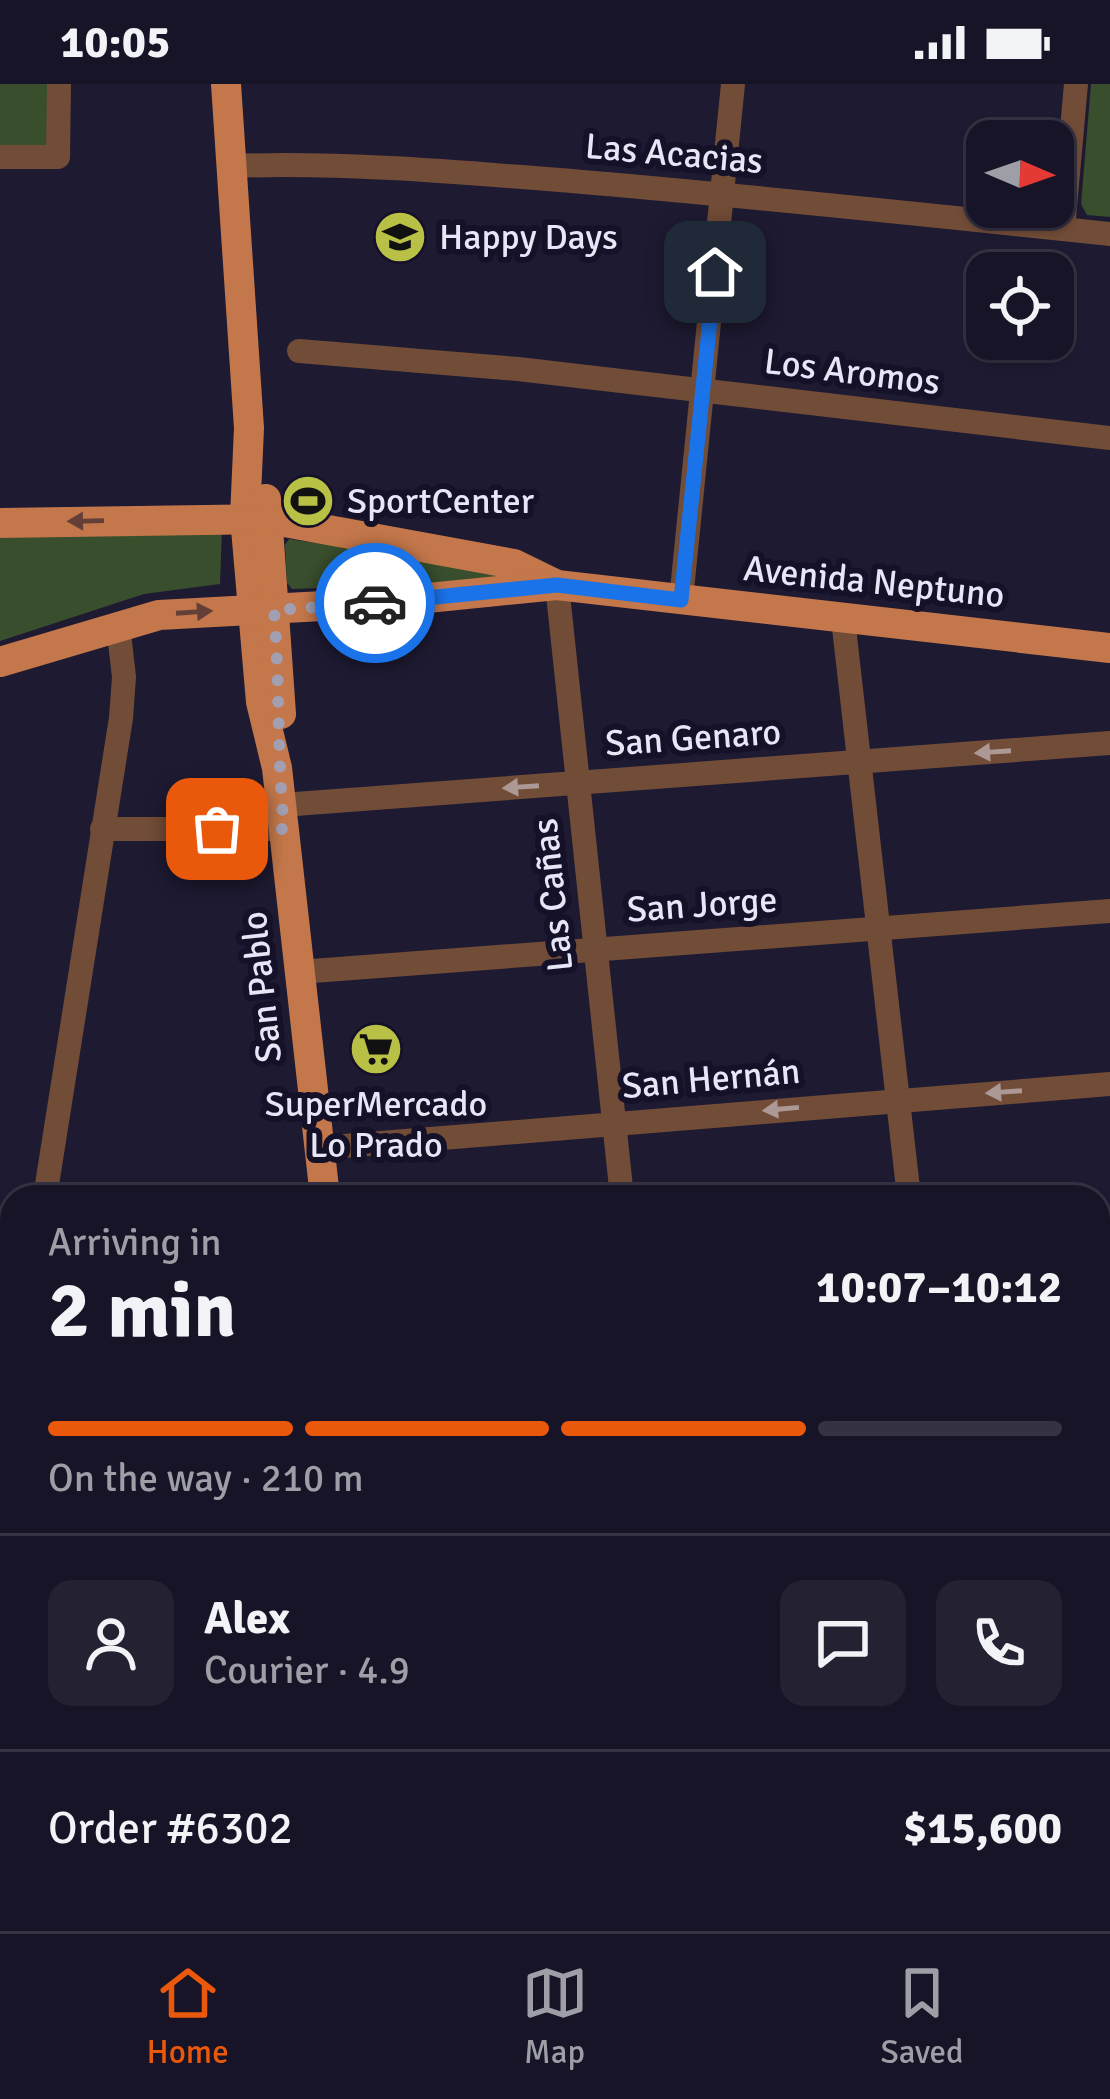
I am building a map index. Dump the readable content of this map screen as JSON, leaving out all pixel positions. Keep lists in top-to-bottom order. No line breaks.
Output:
{"streets":{"main road":["Avenida Neptuno","San Pablo"],"street":["Las Acacias","Los Aromos","San Genaro","Las Cañas","San Jorge","San Hernán"]},"crossings":[["Las Acacias","San Pablo"],["Avenida Neptuno","Las Cañas"],["Avenida Neptuno","San Pablo"],["San Genaro","Las Cañas"],["San Genaro","San Pablo"],["Las Cañas","San Jorge"],["Las Cañas","San Hernán"],["San Jorge","San Pablo"],["San Pablo","San Hernán"]],"one_way":["San Genaro","San Hernán"],"places":{"school or university":["Happy Days"],"sports":["SportCenter"],"supermarket":["SuperMercado Lo Prado"]},"north":"right","page":{"status":"10:05","heading":["2 min","Arriving in","10:07–10:12"],"panel":["Alex","Courier · 4.9","Order #6302","$15,600"],"bar":"On the way · 210 m","tabs":["Home","Map","Saved"]}}
